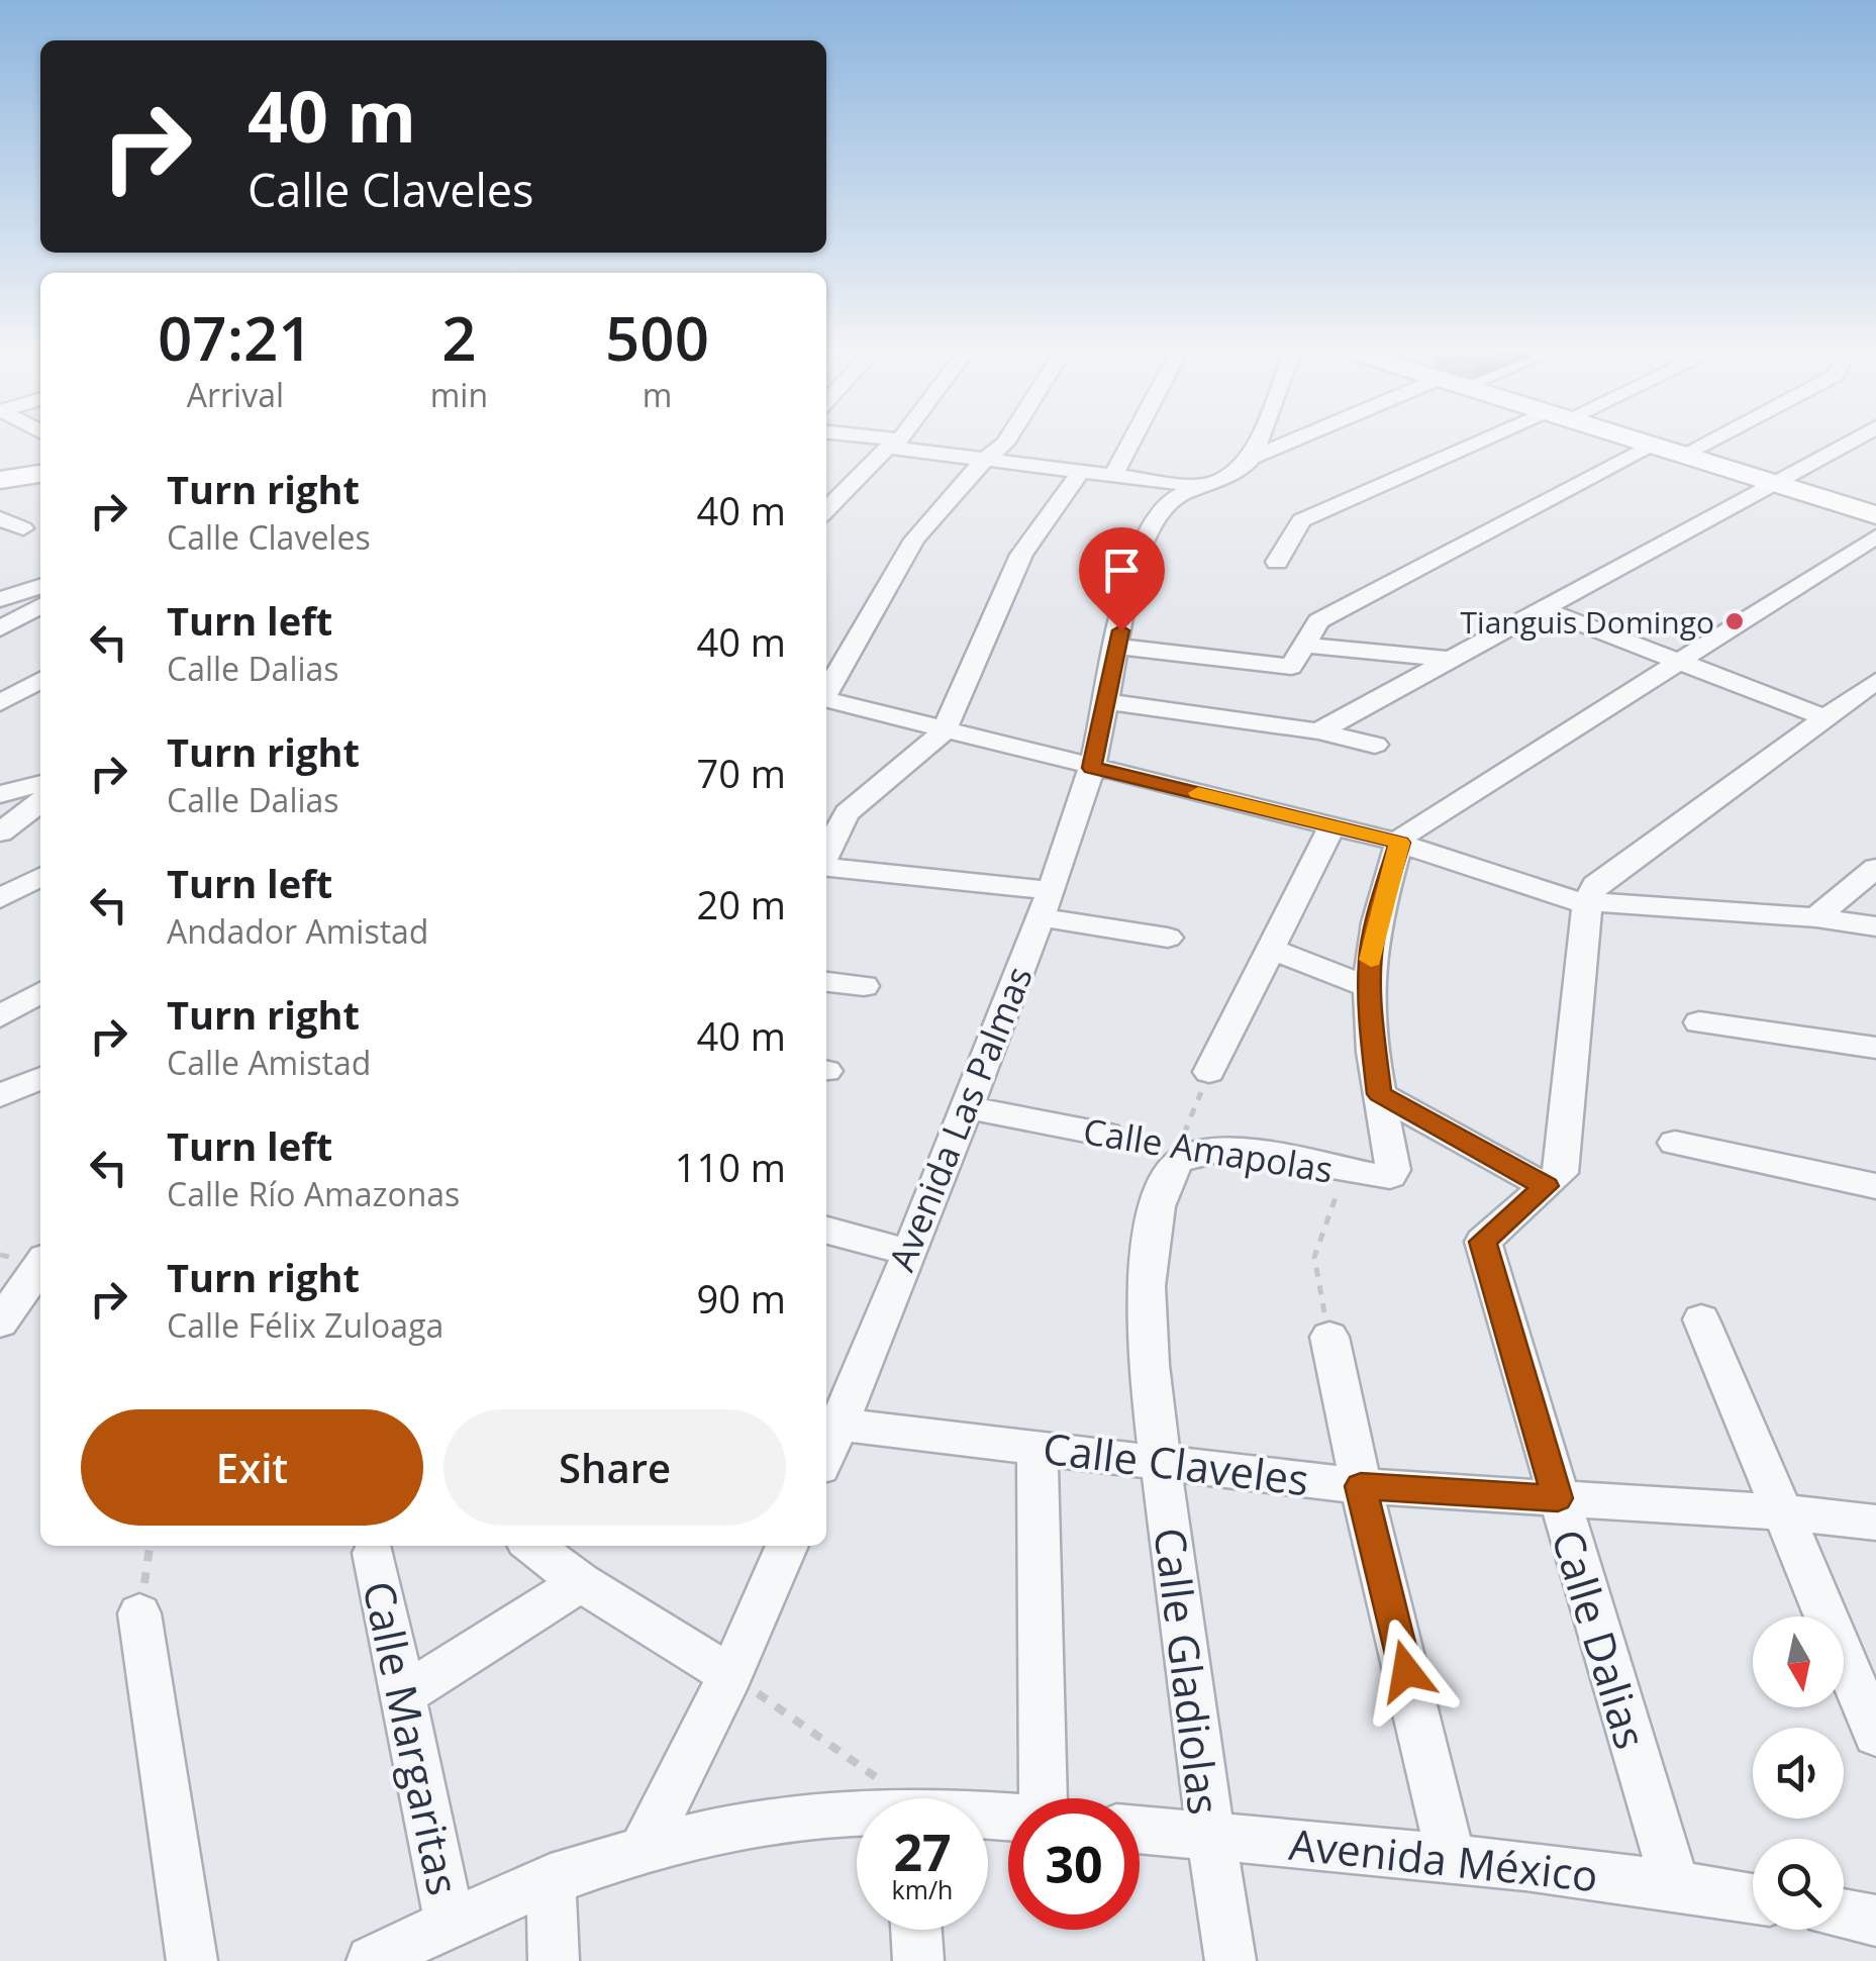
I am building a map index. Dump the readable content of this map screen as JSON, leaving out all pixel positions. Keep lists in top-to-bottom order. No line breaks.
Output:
{"streets":{"street":["Avenida Las Palmas","Calle Amapolas","Calle Claveles","Calle Dalias","Calle Gladiolas","Calle Margaritas","Avenida México"]},"crossings":[["Avenida Las Palmas","Calle Amapolas"],["Avenida Las Palmas","Calle Claveles"],["Calle Amapolas","Calle Gladiolas"],["Calle Claveles","Calle Dalias"],["Calle Claveles","Calle Gladiolas"],["Calle Dalias","Avenida México"],["Calle Gladiolas","Avenida México"]],"places":["Tianguis Domingo"],"north":"bottom","page":{"turn":["40 m","Calle Claveles"],"eta":["07:21","Arrival","2","min","500","m"],"list":[{"name":"Turn right","note":"Calle Claveles","value":"40 m"},{"name":"Turn left","note":"Calle Dalias","value":"40 m"},{"name":"Turn right","note":"Calle Dalias","value":"70 m"},{"name":"Turn left","note":"Andador Amistad","value":"20 m"},{"name":"Turn right","note":"Calle Amistad","value":"40 m"},{"name":"Turn left","note":"Calle Río Amazonas","value":"110 m"},{"name":"Turn right","note":"Calle Félix Zuloaga","value":"90 m"}],"buttons":["Exit","Share"],"speed":"27 km/h","limit":"30"}}
